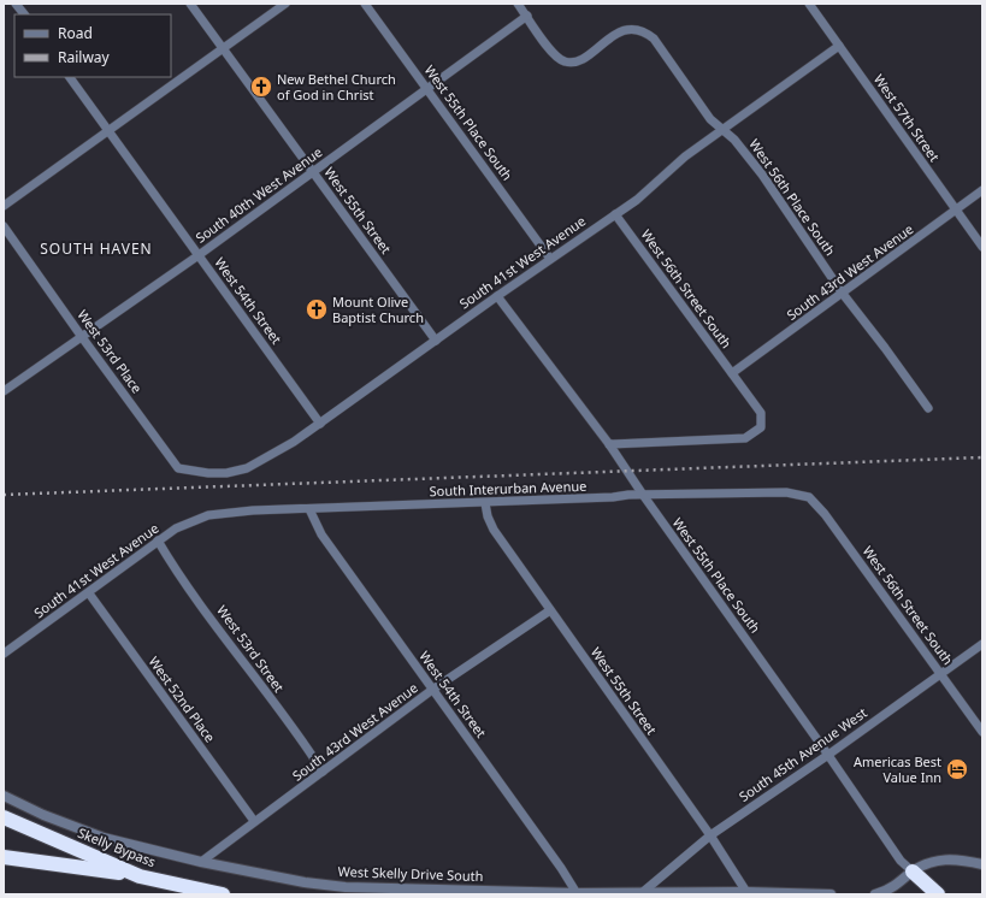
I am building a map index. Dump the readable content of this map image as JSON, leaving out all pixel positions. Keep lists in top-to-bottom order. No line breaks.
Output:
{"streets":{"highway":["Skelly Bypass"],"street":["West 57th Street","West 55th Place South","South 40th West Avenue","West 56th Place South","West 55th Street","South 41st West Avenue","South 43rd West Avenue","West 56th Street South","West 54th Street","West 53rd Place","South Interurban Avenue","West 53rd Street","West 52nd Place","South 45th Avenue West","West Skelly Drive South"]},"crossings":[["West 57th Street","South 41st West Avenue"],["West 57th Street","South 43rd West Avenue"],["West 55th Place South","South 40th West Avenue"],["West 55th Place South","South 41st West Avenue"],["West 55th Place South","West 56th Street South"],["West 55th Place South","South Interurban Avenue"],["West 55th Place South","South 45th Avenue West"],["South 40th West Avenue","West 56th Place South"],["South 40th West Avenue","West 55th Street"],["South 40th West Avenue","West 54th Street"],["South 40th West Avenue","West 53rd Place"],["West 56th Place South","South 41st West Avenue"],["West 56th Place South","South 43rd West Avenue"],["West 55th Street","South 41st West Avenue"],["West 55th Street","South 43rd West Avenue"],["West 55th Street","South Interurban Avenue"],["West 55th Street","South 45th Avenue West"],["West 55th Street","West Skelly Drive South"],["South 41st West Avenue","West 56th Street South"],["South 41st West Avenue","West 54th Street"],["South 41st West Avenue","West 53rd Place"],["South 41st West Avenue","South Interurban Avenue"],["South 41st West Avenue","West 53rd Street"],["South 41st West Avenue","West 52nd Place"],["South 43rd West Avenue","West 56th Street South"],["South 43rd West Avenue","West 54th Street"],["South 43rd West Avenue","West 53rd Street"],["South 43rd West Avenue","West 52nd Place"],["South 43rd West Avenue","West Skelly Drive South"],["West 56th Street South","South Interurban Avenue"],["West 56th Street South","South 45th Avenue West"],["West 54th Street","South Interurban Avenue"],["West 54th Street","West Skelly Drive South"],["South 45th Avenue West","West Skelly Drive South"]],"districts":["SOUTH HAVEN"],"places":{"church":["New Bethel Church of God in Christ","Mount Olive Baptist Church"],"hotel":["Americas Best Value Inn"]},"legend":["Road","Railway"]}
